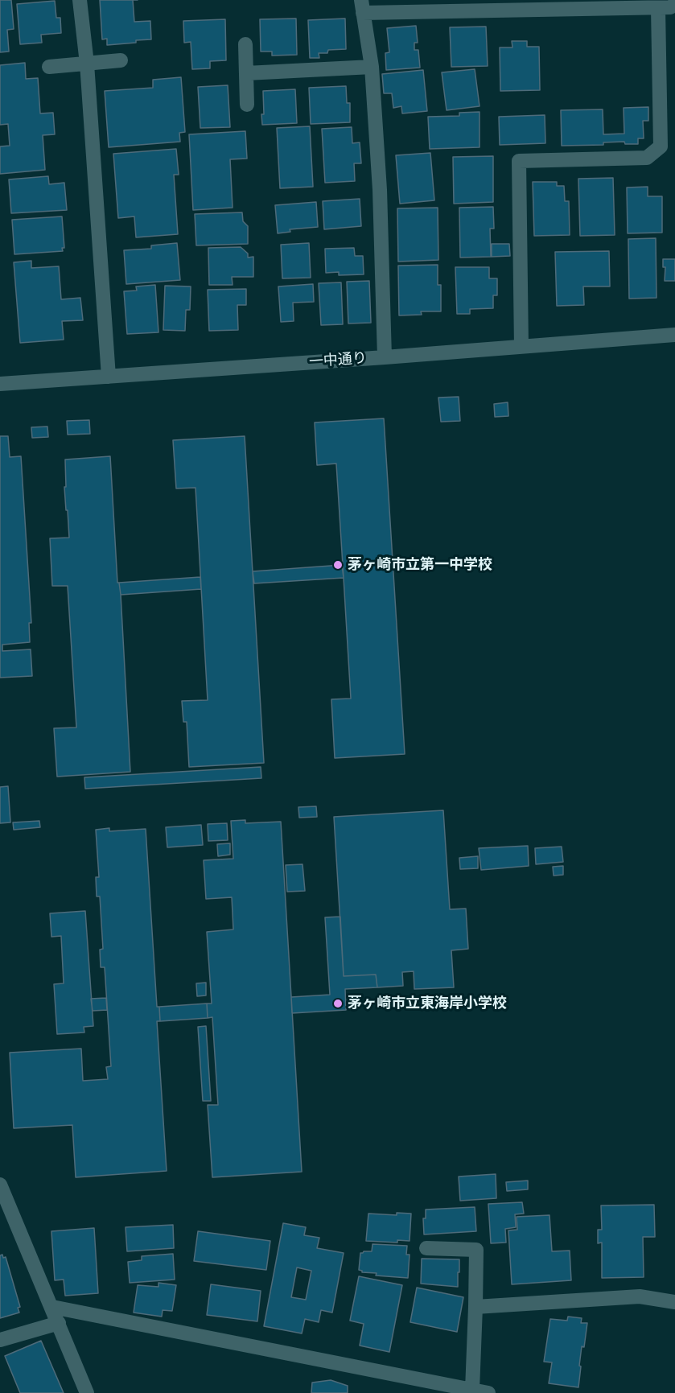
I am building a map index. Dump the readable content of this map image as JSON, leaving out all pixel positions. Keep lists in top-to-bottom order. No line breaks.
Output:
{"streets":{"street":["一中通り"]},"places":["茅ヶ崎市立第一中学校","茅ヶ崎市立東海岸小学校"]}
